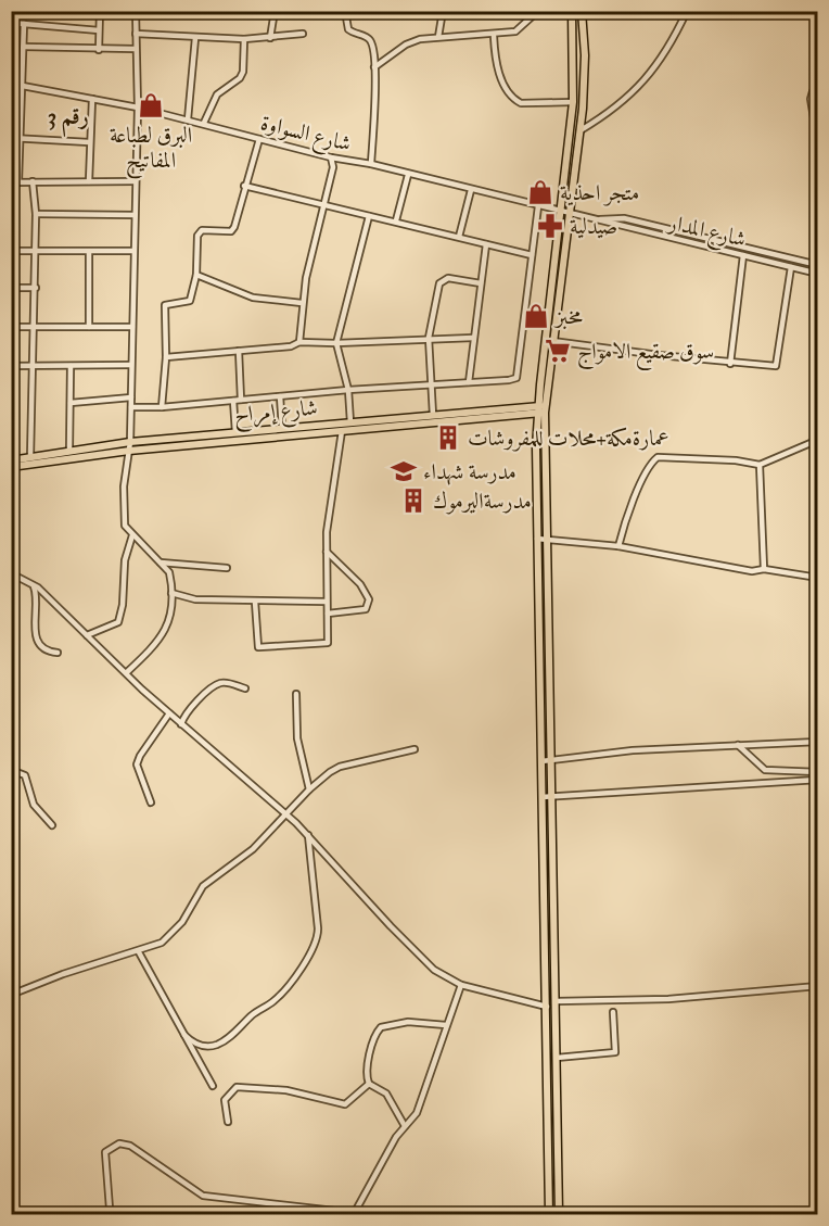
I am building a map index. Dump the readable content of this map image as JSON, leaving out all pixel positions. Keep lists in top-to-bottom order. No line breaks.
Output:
{"streets":{"main road":["شارع إمراح"],"street":["شارع السواوة","شارع المدار"]},"crossings":[["شارع السواوة","شارع المدار"]],"districts":["رقم 3"],"places":{"shop":["البرق لطباعة المفاتيح","متجر احذية","مخبز"],"pharmacy":["صيدلية"],"supermarket":["سوق صقيع الامواج"],"building":["عمارةمكة+محلات للمفروشات","مدرسةاليرموك"],"school or university":["مدرسة شهداء"]}}
